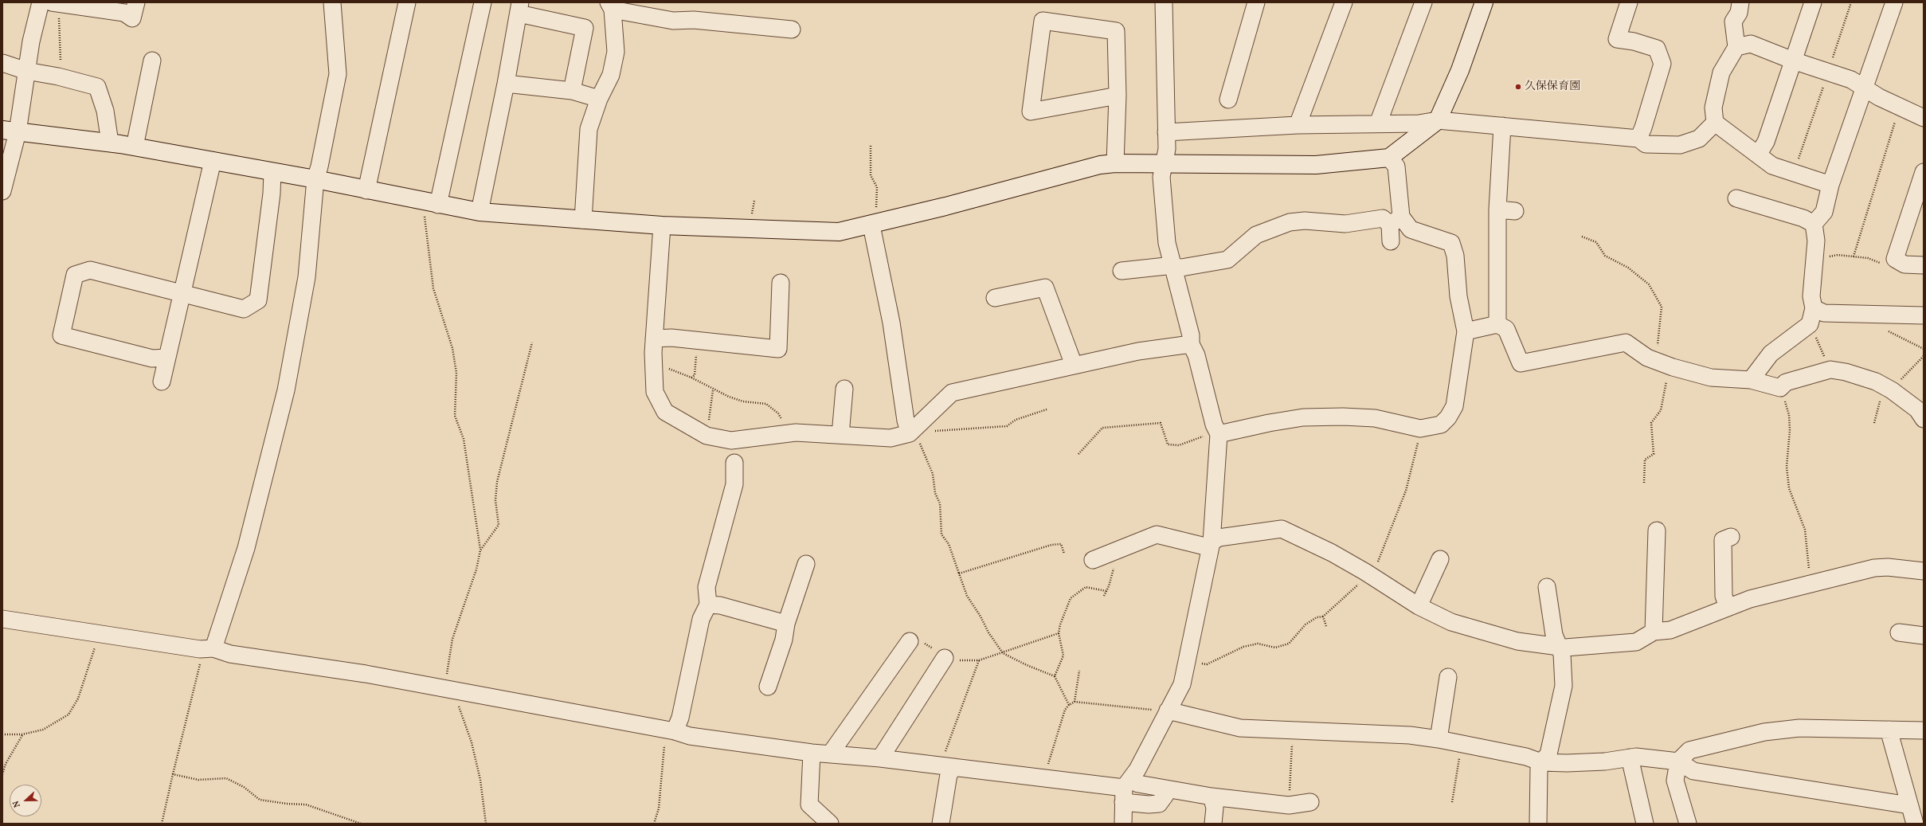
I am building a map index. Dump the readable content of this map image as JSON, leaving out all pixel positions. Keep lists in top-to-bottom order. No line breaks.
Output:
{"places":["久保保育園"],"north":"left"}
